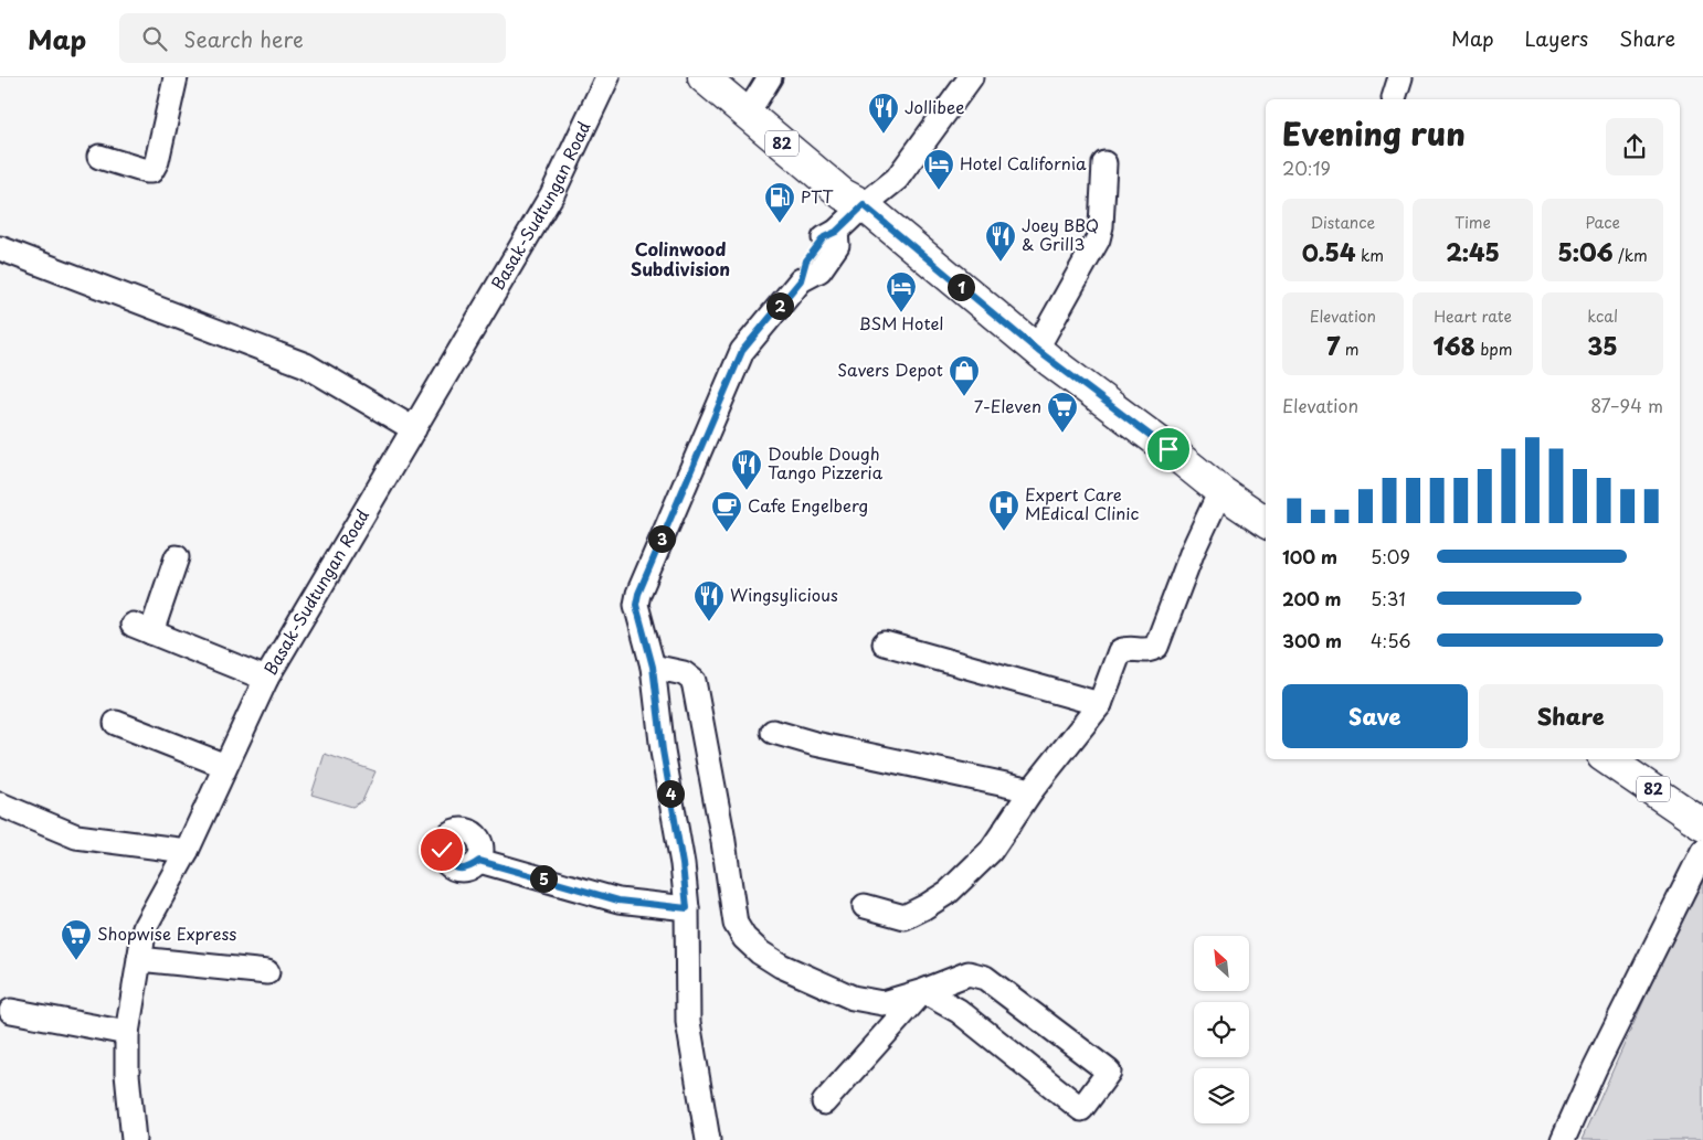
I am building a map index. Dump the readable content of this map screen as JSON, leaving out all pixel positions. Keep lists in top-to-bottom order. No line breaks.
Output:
{"streets":{"main road":["82"],"street":["Basak-Sudtungan Road"]},"districts":["Colinwood Subdivision"],"places":{"restaurant":["Jollibee","Joey BBQ & Grill3","Double Dough Tango Pizzeria","Wingsylicious"],"hotel":["Hotel California","BSM Hotel"],"fuel station":["PTT"],"shop":["Savers Depot"],"supermarket":["7-Eleven","Shopwise Express"],"hospital":["Expert Care MEdical Clinic"],"cafe":["Cafe Engelberg"]},"north":"top left","page":{"header":"Map","search":"Search here","nav":["Map","Layers","Share"],"heading":["Evening run","20:19"],"stats":[["Distance","0.54 km"],["Time","2:45"],["Pace","5:06 /km"],["Elevation","7 m"],["Heart rate","168 bpm"],["kcal","35"]],"pins":["1","2","3","4","5"],"chart":["Elevation","87–94 m"],"list":[{"name":"100 m","note":"5:09"},{"name":"200 m","note":"5:31"},{"name":"300 m","note":"4:56"}],"buttons":["Save","Share"]}}
